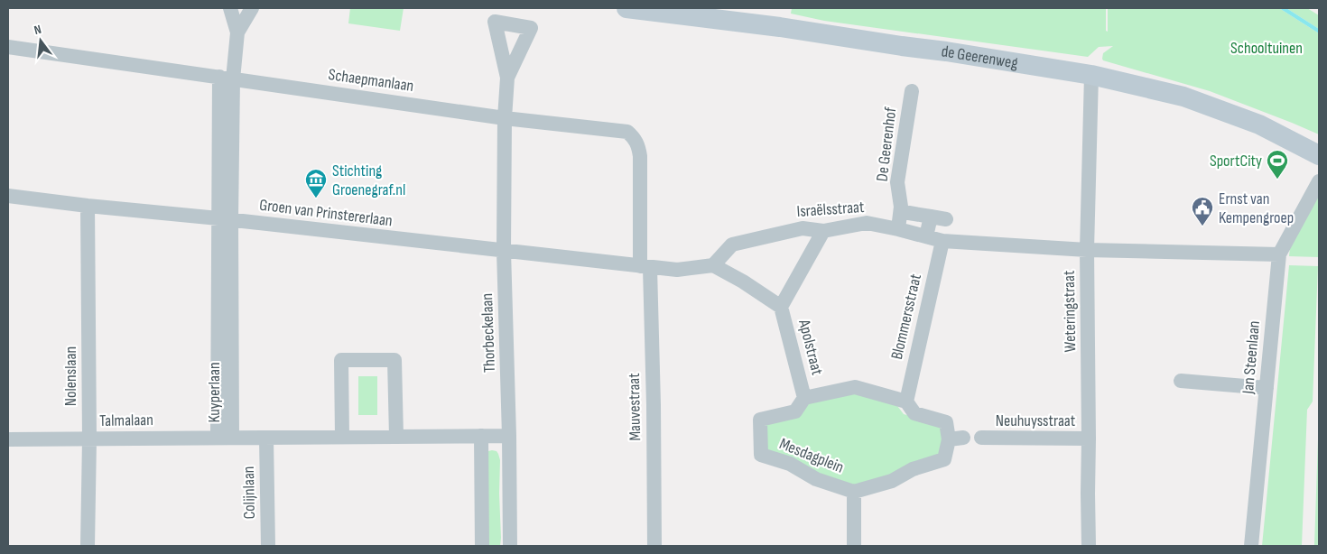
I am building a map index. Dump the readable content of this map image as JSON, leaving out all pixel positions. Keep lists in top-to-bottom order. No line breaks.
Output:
{"streets":{"main road":["de Geerenweg"],"street":["Schaepmanlaan","De Geerenhof","Israëlsstraat","Groen van Prinstererlaan","Weteringstraat","Blommersstraat","Thorbeckelaan","Apolstraat","Jan Steenlaan","Nolenslaan","Kuyperlaan","Mauvestraat","Talmalaan","Neuhuysstraat","Mesdagplein","Colijnlaan"]},"crossings":[["de Geerenweg","Weteringstraat"],["Schaepmanlaan","Thorbeckelaan"],["Schaepmanlaan","Kuyperlaan"],["Schaepmanlaan","Mauvestraat"],["De Geerenhof","Israëlsstraat"],["Israëlsstraat","Weteringstraat"],["Israëlsstraat","Blommersstraat"],["Israëlsstraat","Apolstraat"],["Israëlsstraat","Jan Steenlaan"],["Groen van Prinstererlaan","Thorbeckelaan"],["Groen van Prinstererlaan","Nolenslaan"],["Groen van Prinstererlaan","Kuyperlaan"],["Groen van Prinstererlaan","Mauvestraat"],["Weteringstraat","Neuhuysstraat"],["Thorbeckelaan","Talmalaan"],["Apolstraat","Mesdagplein"],["Nolenslaan","Talmalaan"],["Kuyperlaan","Talmalaan"],["Talmalaan","Colijnlaan"]],"parks":["Schooltuinen"],"places":{"sports":["SportCity"],"museum":["Stichting Groenegraf.nl"],"public building":["Ernst van Kempengroep"]},"north":"top"}
